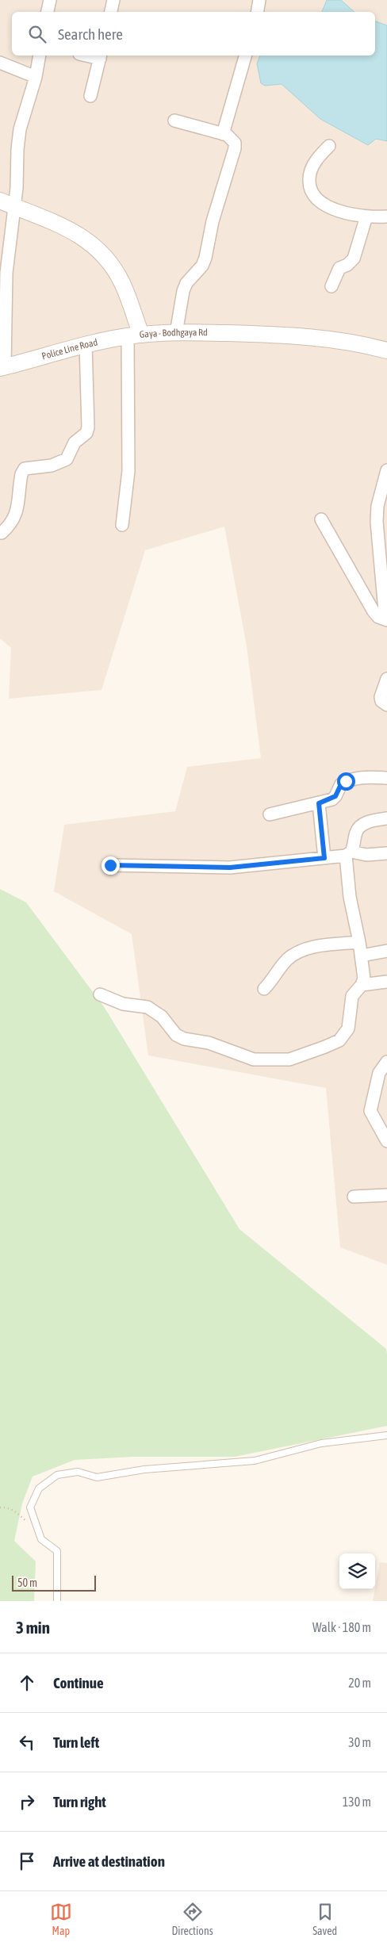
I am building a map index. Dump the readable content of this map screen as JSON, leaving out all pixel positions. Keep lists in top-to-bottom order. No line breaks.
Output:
{"streets":{"street":["Gaya - Bodhgaya Rd","Police Line Road"]},"crossings":[["Gaya - Bodhgaya Rd","Police Line Road"]],"scale_bar":"50 m","page":{"search":"Search here","scale":"50 m","heading":["3 min","Walk · 180 m"],"list":[["Continue","20 m"],["Turn left","30 m"],["Turn right","130 m"],"Arrive at destination"],"nav":["Map","Directions","Saved"]}}
